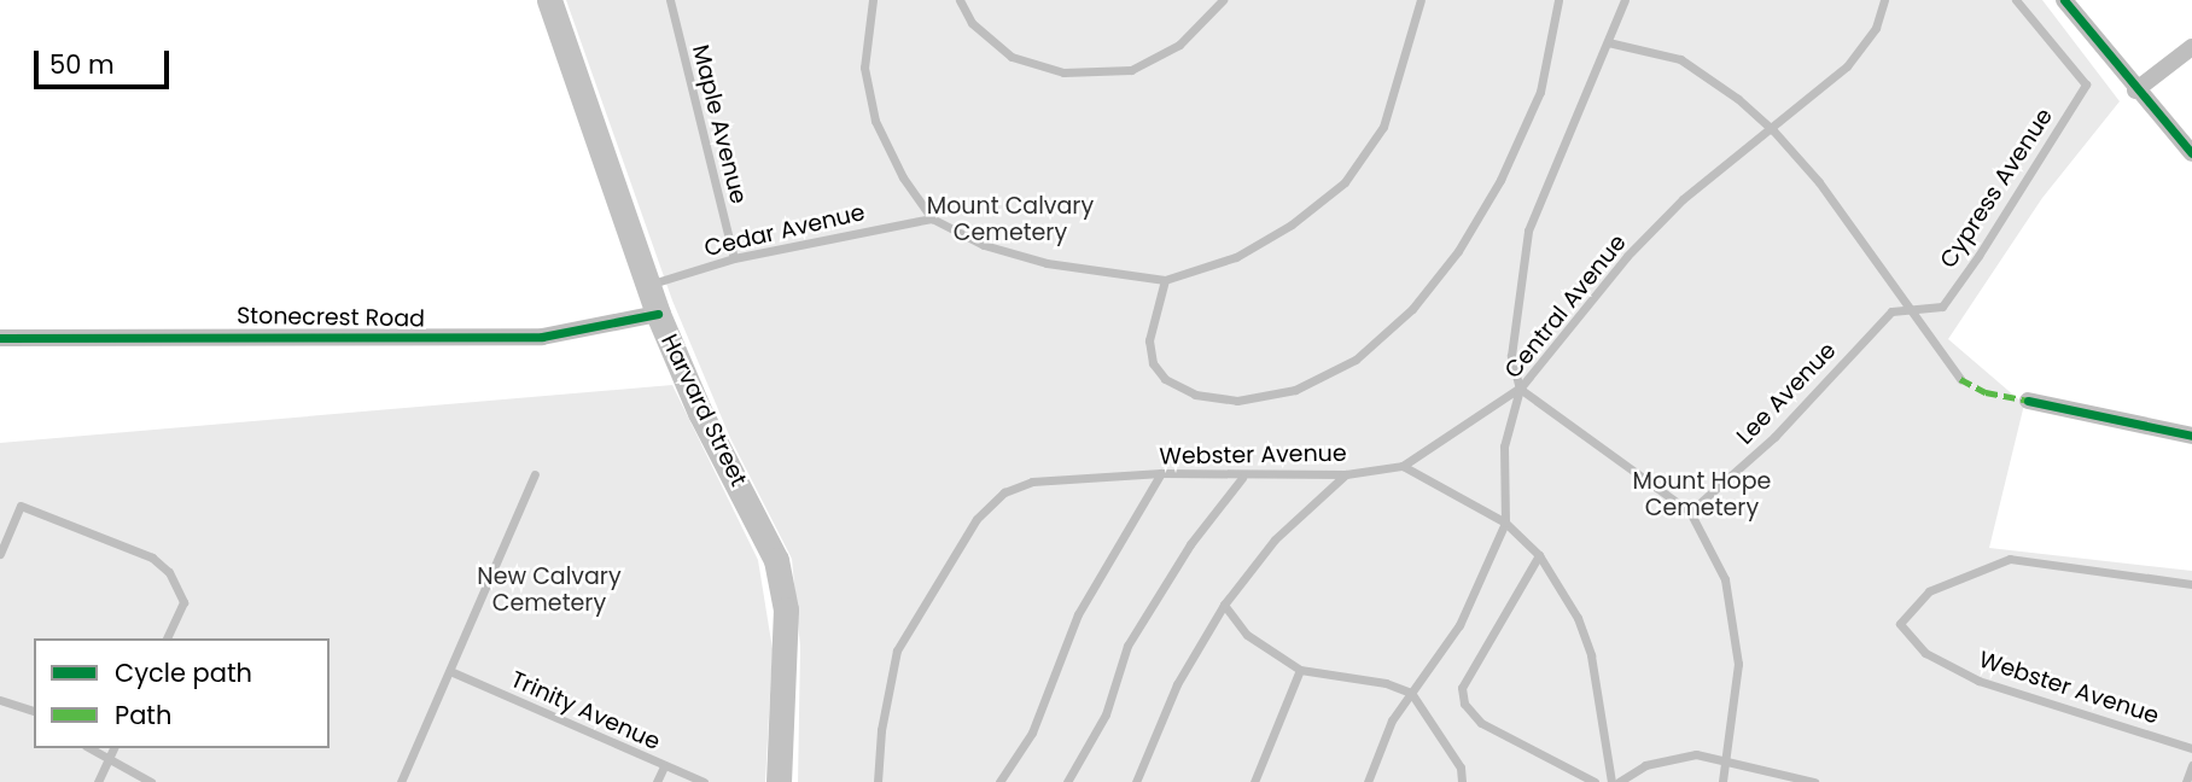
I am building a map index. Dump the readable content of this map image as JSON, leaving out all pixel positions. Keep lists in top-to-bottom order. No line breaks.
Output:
{"streets":{"main road":["Harvard Street"],"street":["Stonecrest Road"],"lane":["Maple Avenue","Cypress Avenue","Cedar Avenue","Central Avenue","Lee Avenue","Webster Avenue","Trinity Avenue"]},"crossings":[["Maple Avenue","Cedar Avenue"],["Cypress Avenue","Lee Avenue"],["Cedar Avenue","Harvard Street"],["Central Avenue","Webster Avenue"],["Stonecrest Road","Harvard Street"]],"parks":["Mount Calvary Cemetery","Mount Hope Cemetery","New Calvary Cemetery"],"legend":["Cycle path","Path"],"scale_bar":"50 m"}
